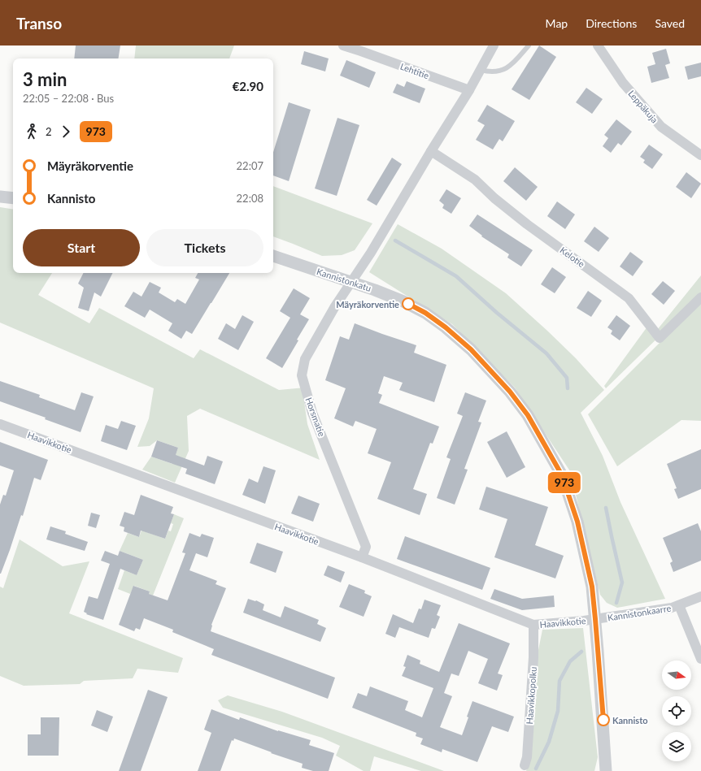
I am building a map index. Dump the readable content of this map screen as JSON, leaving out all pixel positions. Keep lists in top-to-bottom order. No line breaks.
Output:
{"streets":{"street":["Lehtitie","Leppäkuja","Kelotie","Kannistonkatu","Horsmatie","Haavikkotie","Kannistonkaarre","Haavikkopolku"]},"crossings":[["Kannistonkatu","Horsmatie"],["Kannistonkatu","Haavikkotie"],["Kannistonkatu","Kannistonkaarre"],["Horsmatie","Haavikkotie"],["Haavikkotie","Kannistonkaarre"],["Haavikkotie","Haavikkopolku"]],"places":["Mäyräkorventie","Kannisto"],"lines":["bus line 973"],"north":"right","page":{"header":"Transo","nav":["Map","Directions","Saved"],"on_map":"973","heading":["3 min","22:05 – 22:08 · Bus","€2.90"],"legs":["2","973"],"list":[{"name":"Mäyräkorventie","value":"22:07"},{"name":"Kannisto","value":"22:08"}],"buttons":["Start","Tickets"]}}
